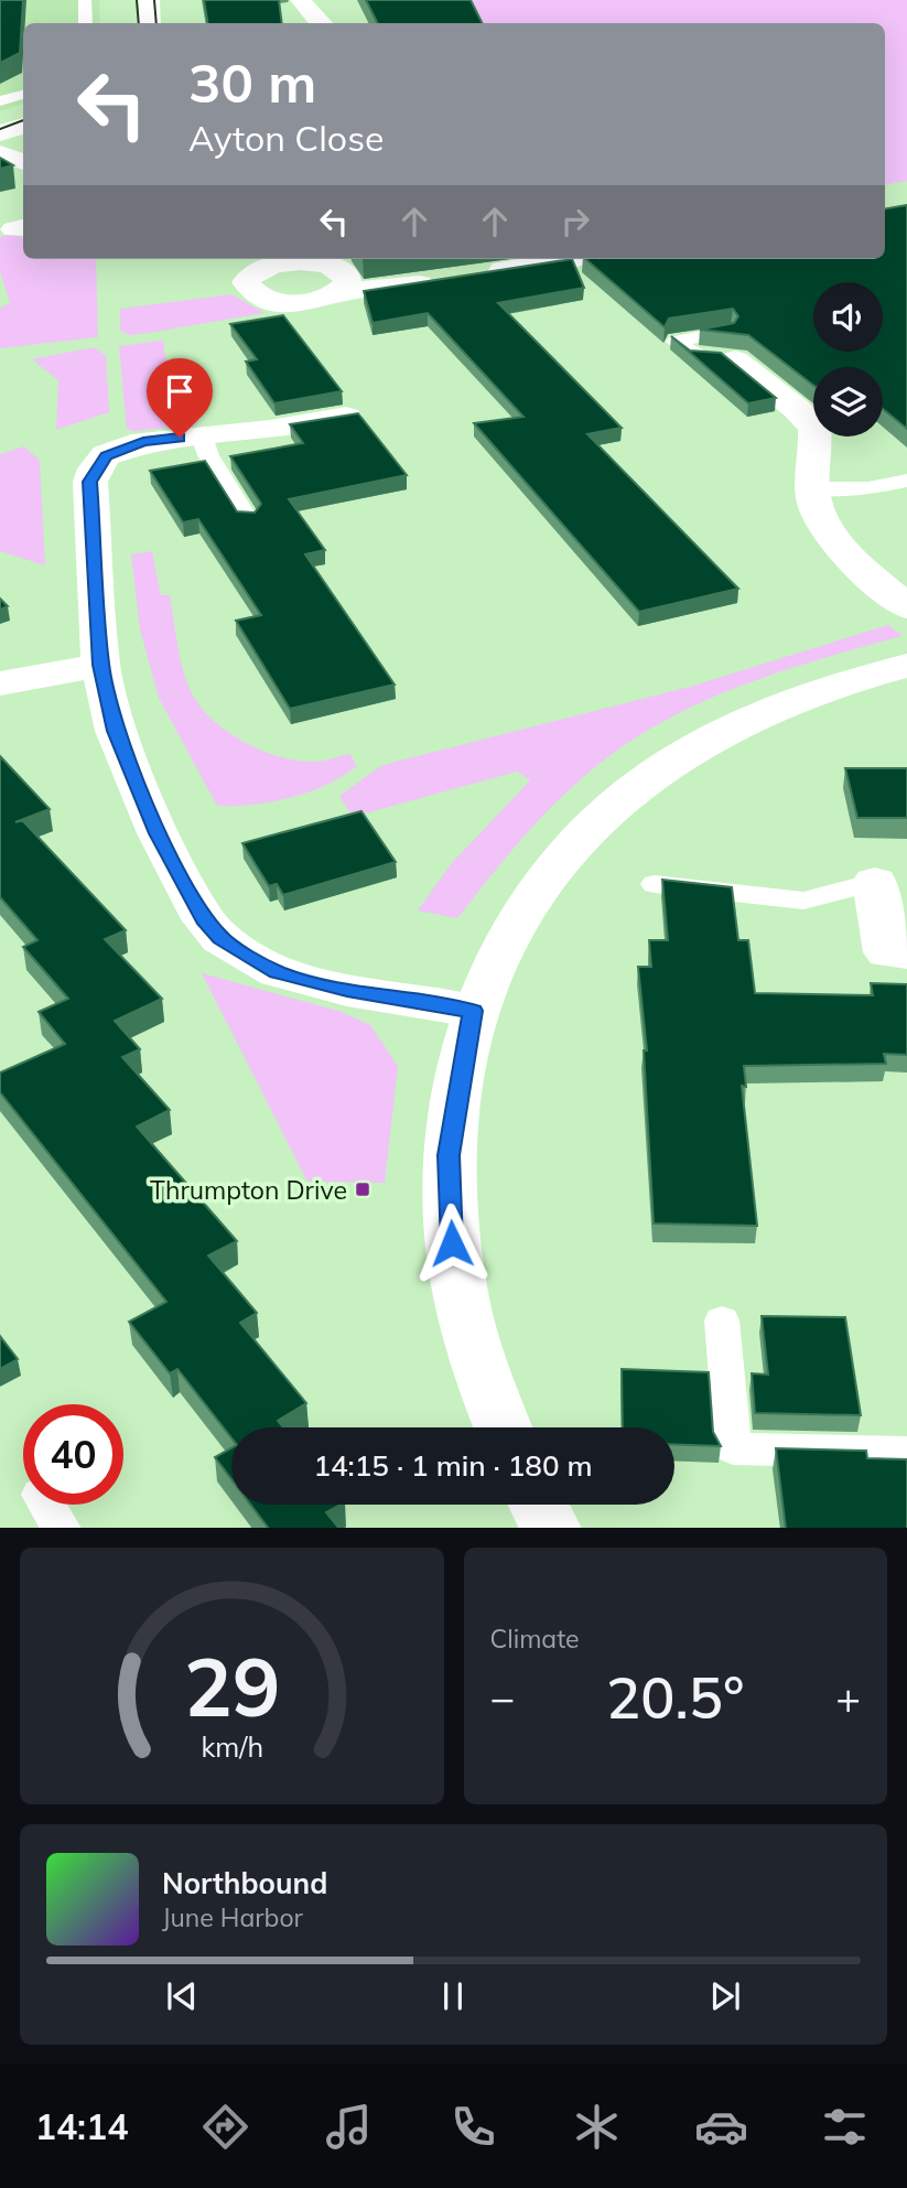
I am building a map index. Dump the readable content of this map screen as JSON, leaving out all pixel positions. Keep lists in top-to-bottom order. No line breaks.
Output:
{"places":{"transit":["Thrumpton Drive"]},"page":{"turn":["30 m","Ayton Close"],"limit":"40","trip":"14:15 · 1 min · 180 m","tile":"Climate","heat":["−","20.5°","+"],"song":["Northbound","June Harbor"],"tabs":"14:14","gauge":["29","km/h"]}}
